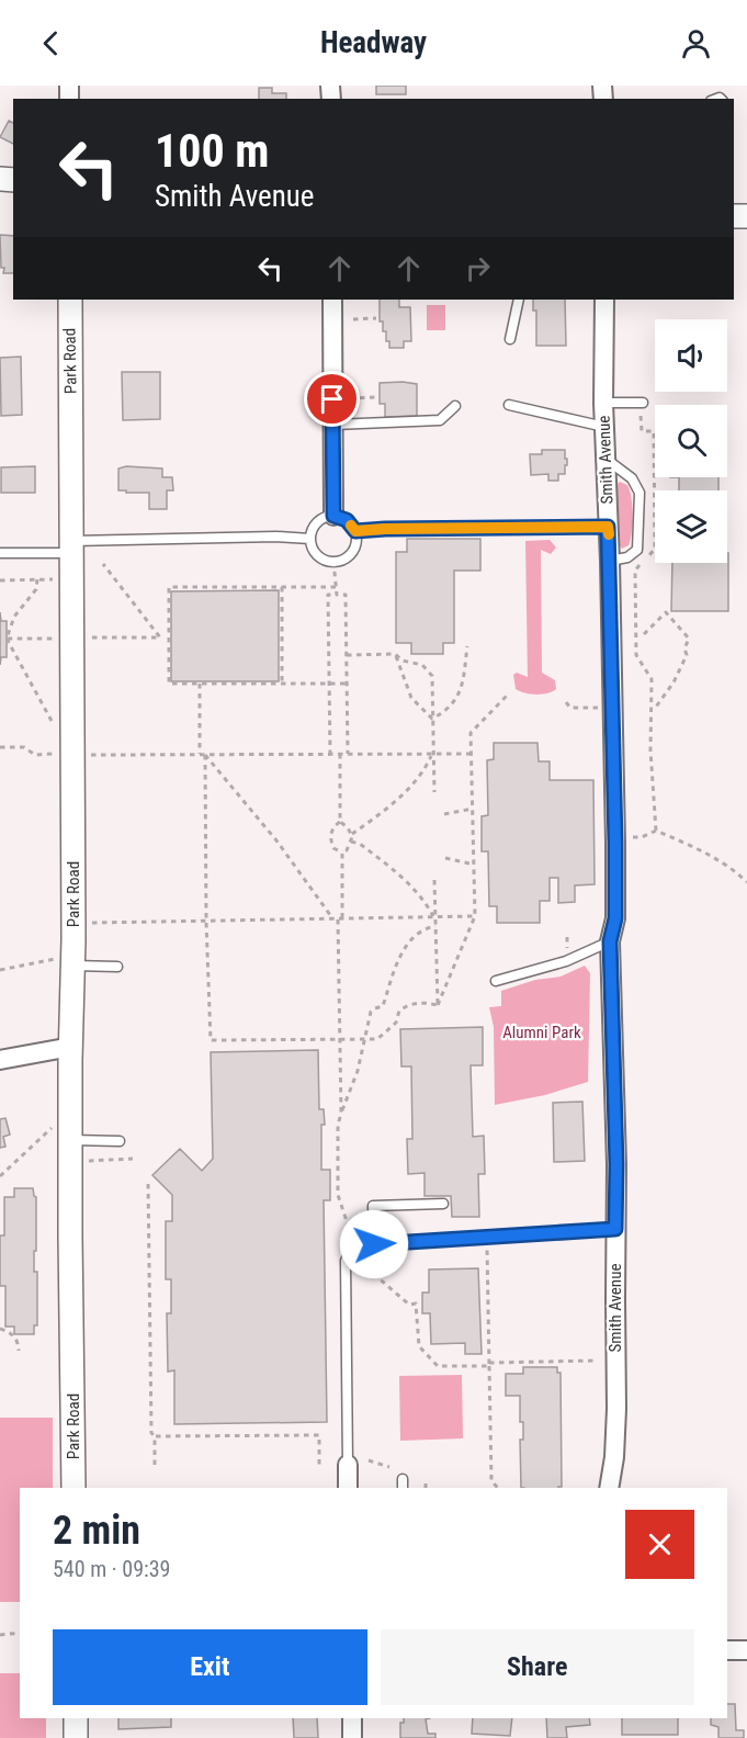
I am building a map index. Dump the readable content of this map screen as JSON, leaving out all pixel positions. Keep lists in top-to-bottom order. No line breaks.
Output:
{"streets":{"street":["Park Road","Smith Avenue"]},"parks":["Alumni Park"],"page":{"header":"Headway","turn":["100 m","Smith Avenue"],"heading":["2 min","540 m · 09:39"],"buttons":["Exit","Share"]}}
